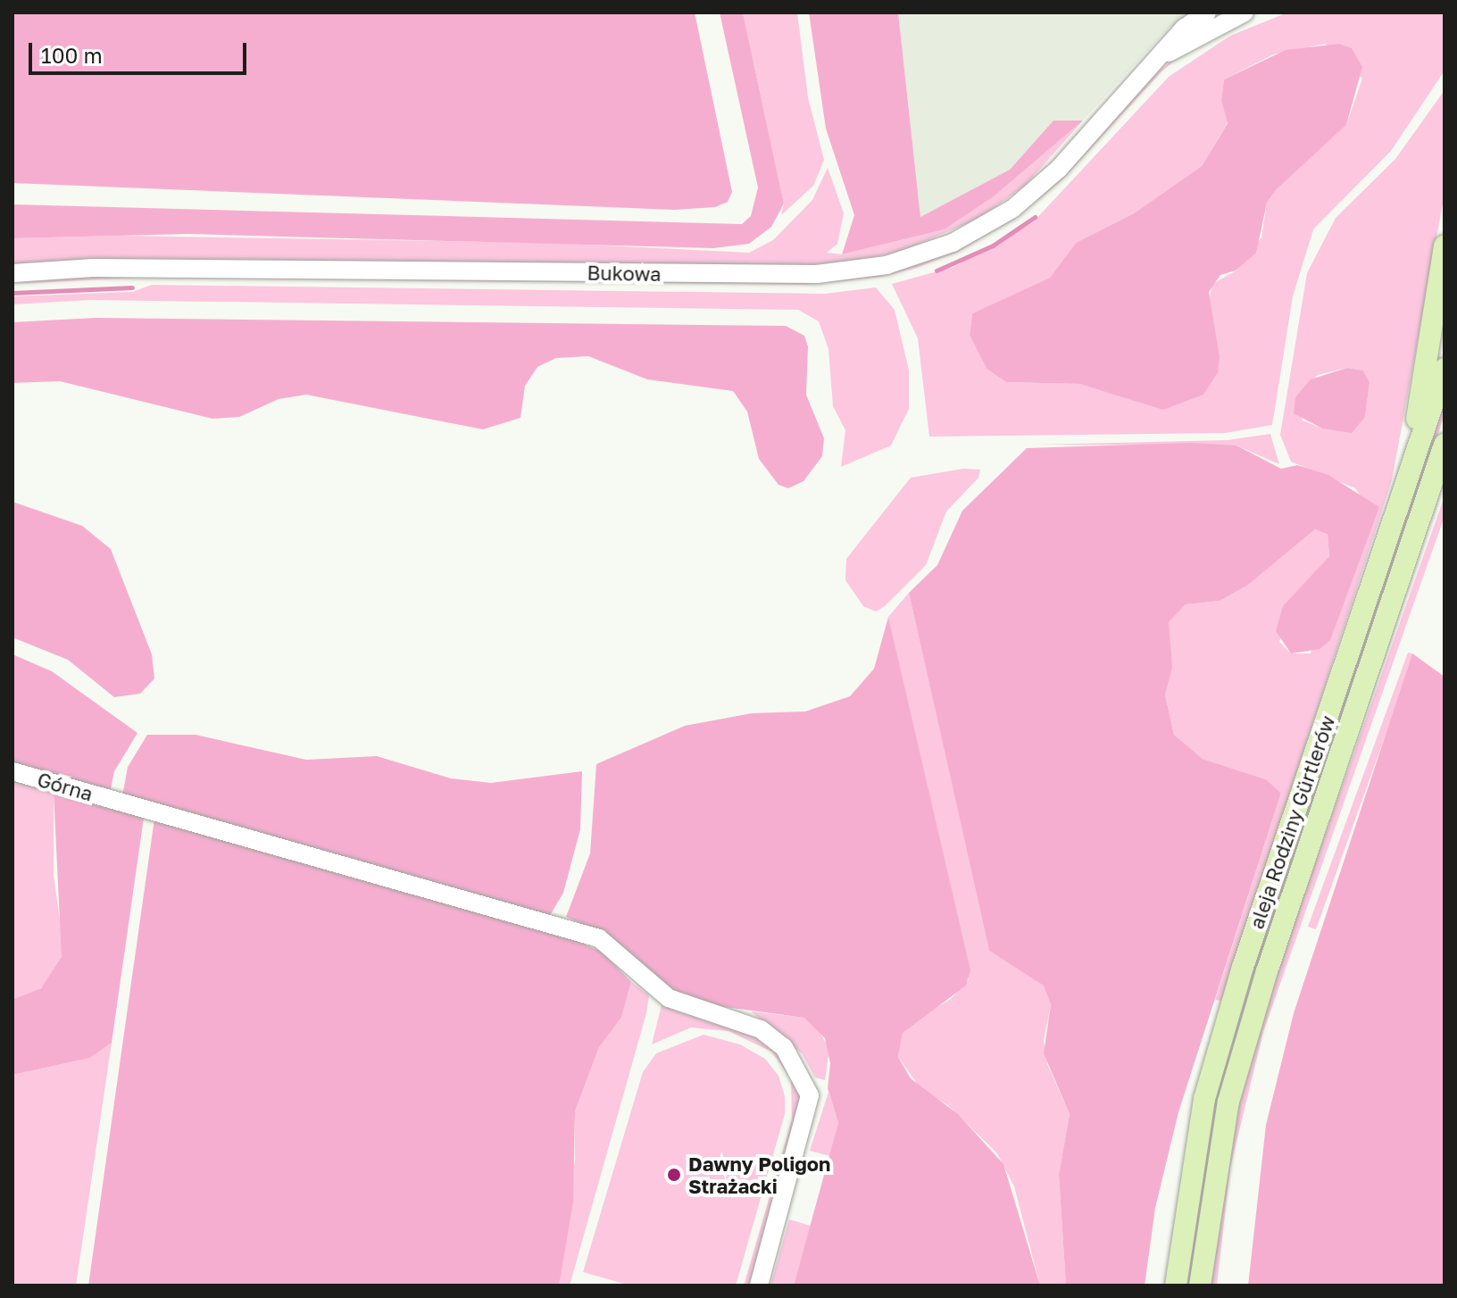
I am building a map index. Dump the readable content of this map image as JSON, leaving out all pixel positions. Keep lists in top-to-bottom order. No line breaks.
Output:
{"streets":{"main road":["aleja Rodziny Gürtlerów"],"street":["Bukowa","Górna"]},"places":["Dawny Poligon Strażacki"],"scale_bar":"100 m"}
